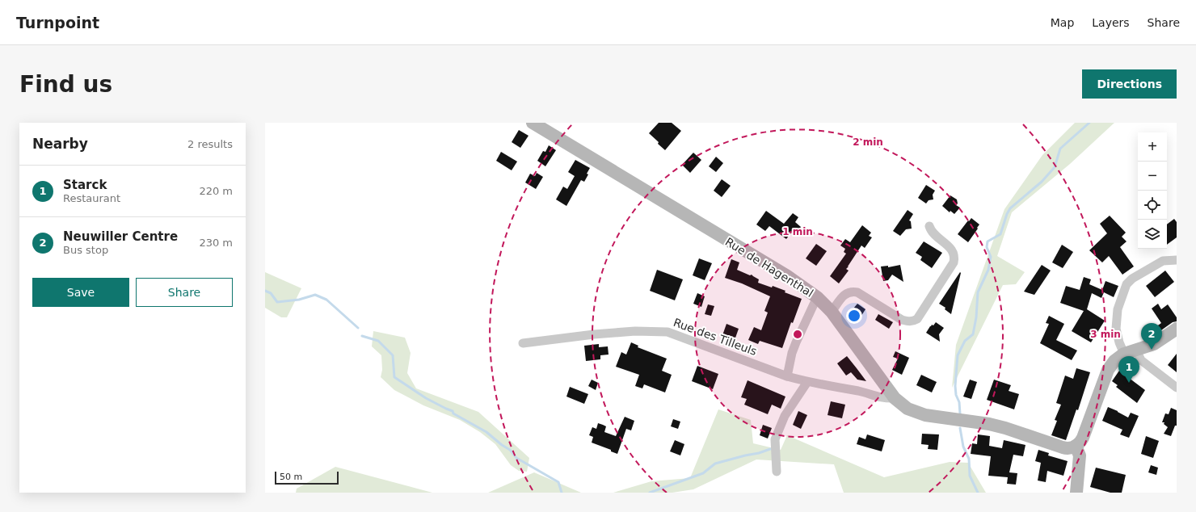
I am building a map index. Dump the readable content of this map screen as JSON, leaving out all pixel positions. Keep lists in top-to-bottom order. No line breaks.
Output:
{"streets":{"street":["Rue de Hagenthal","Rue des Tilleuls"]},"crossings":[["Rue de Hagenthal","Rue des Tilleuls"]],"scale_bar":"50 m","page":{"header":"Turnpoint","nav":["Map","Layers","Share"],"buttons":["Directions",["Save","Share"]],"title":"Find us","heading":["Nearby","2 results"],"map_buttons":["+","−"],"list":[{"mark":"1","name":"Starck","note":"Restaurant","value":"220 m"},{"mark":"2","name":"Neuwiller Centre","note":"Bus stop","value":"230 m"}],"pins":["2","1"],"scale":"50 m"},"rings":["2 min","1 min","3 min"]}
